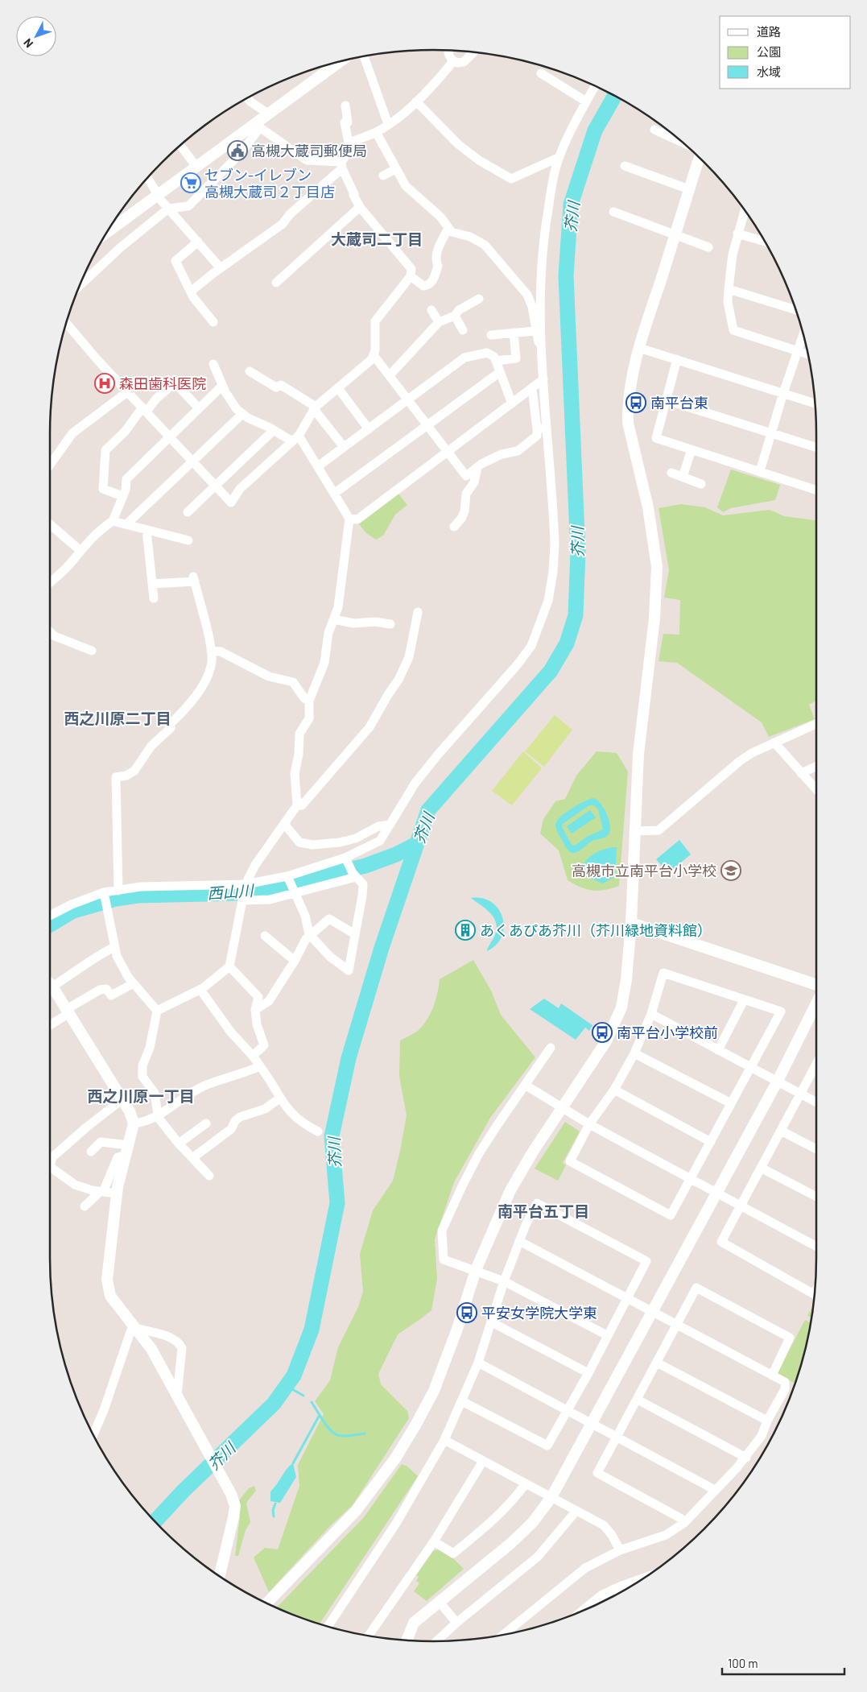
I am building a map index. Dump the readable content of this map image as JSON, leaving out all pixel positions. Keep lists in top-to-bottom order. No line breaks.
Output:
{"districts":["大蔵司二丁目","西之川原二丁目","西之川原一丁目","南平台五丁目"],"water":["芥川","西山川"],"places":{"public building":["高槻大蔵司郵便局"],"supermarket":["セブン-イレブン 高槻大蔵司２丁目店"],"hospital":["森田歯科医院"],"bus stop":["南平台東","南平台小学校前","平安女学院大学東"],"school or university":["高槻市立南平台小学校"],"building":["あくあぴあ芥川（芥川緑地資料館）"]},"legend":["道路","公園","水域"],"scale_bar":"100 m","north":"bottom left"}
